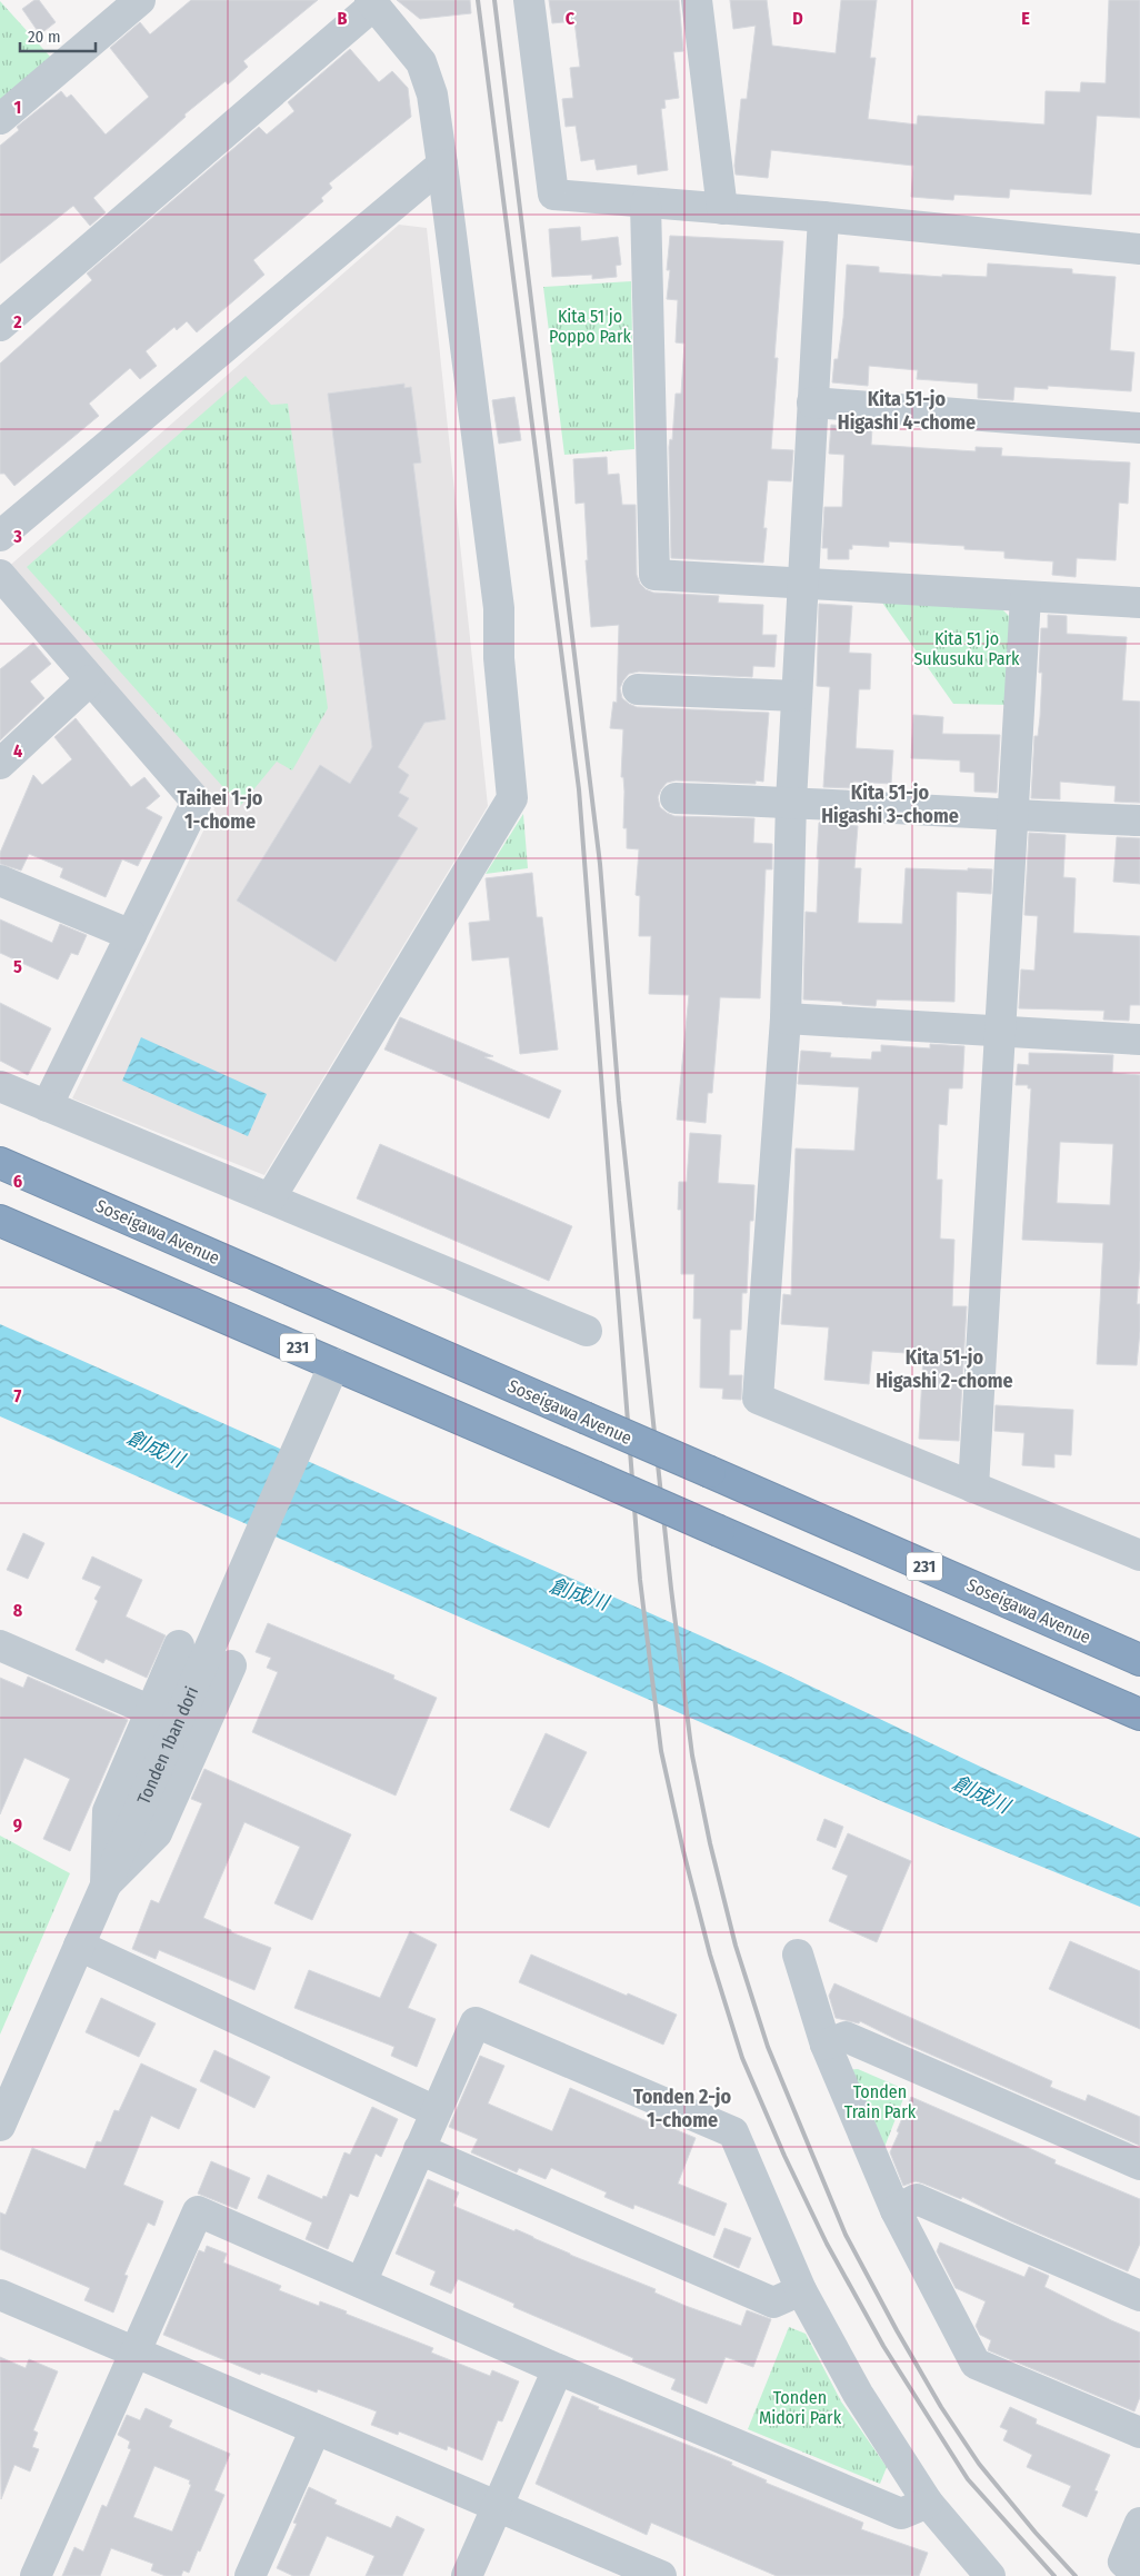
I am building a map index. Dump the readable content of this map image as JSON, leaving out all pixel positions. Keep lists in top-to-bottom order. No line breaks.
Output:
{"streets":{"highway":["Soseigawa Avenue","231"],"street":["Tonden 1ban dori"]},"crossings":[["231","Tonden 1ban dori"]],"districts":["Kita 51-jo Higashi 4-chome","Kita 51-jo Higashi 3-chome","Taihei 1-jo 1-chome","Kita 51-jo Higashi 2-chome","Tonden 2-jo 1-chome"],"water":["創成川"],"parks":["Kita 51 jo Poppo Park","Kita 51 jo Sukusuku Park","Tonden Train Park","Tonden Midori Park"],"scale_bar":"20 m","grid":{"columns":["B","C","D","E"],"rows":["1","2","3","4","5","6","7","8","9"]}}
